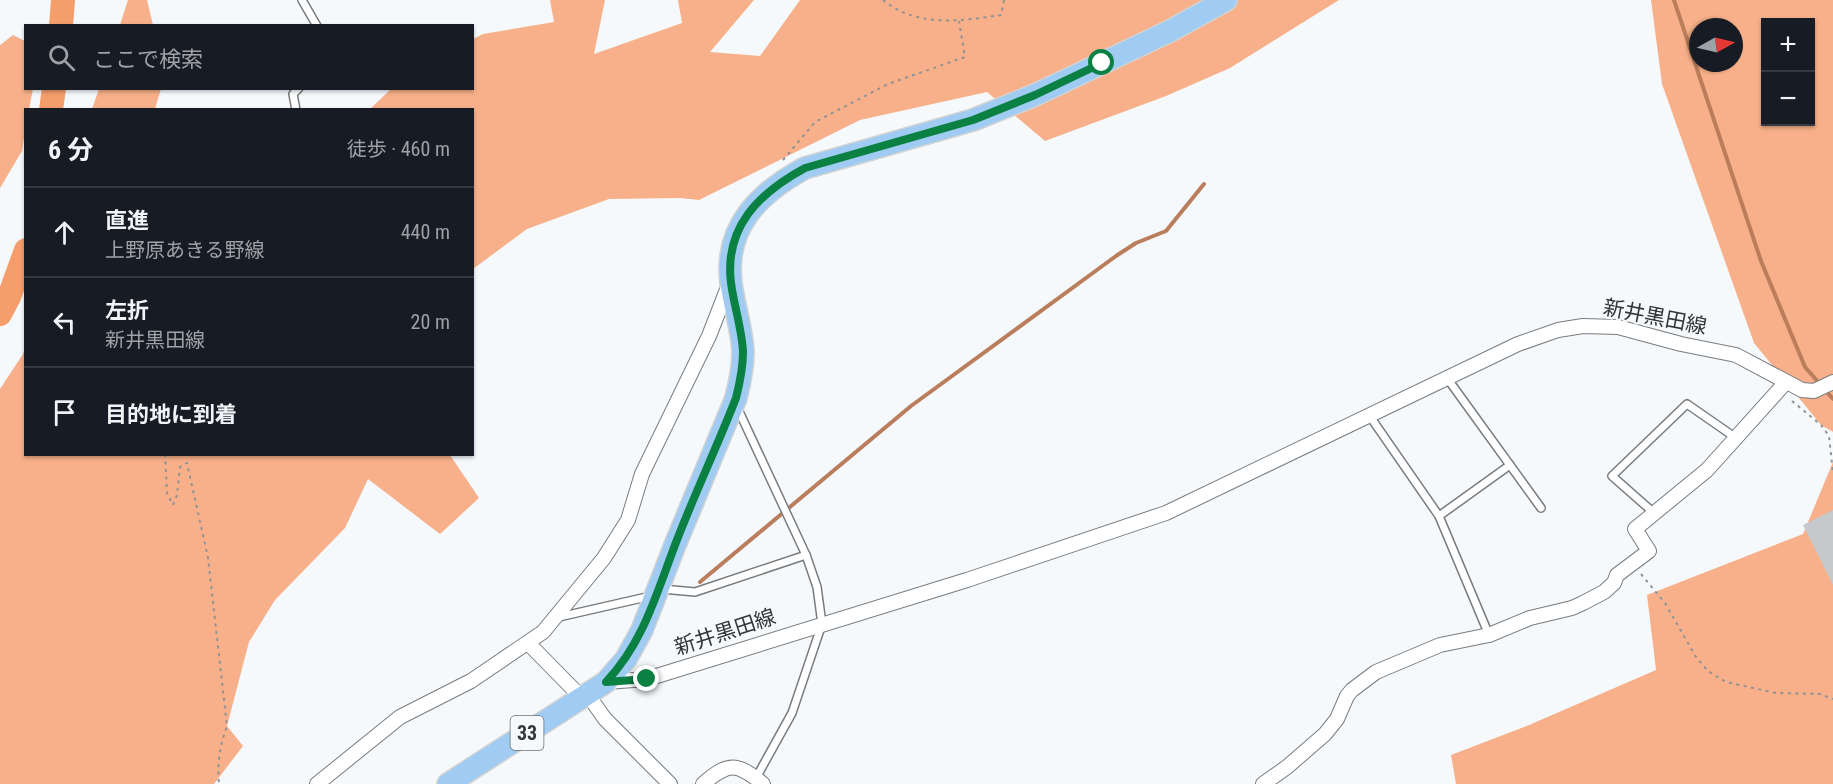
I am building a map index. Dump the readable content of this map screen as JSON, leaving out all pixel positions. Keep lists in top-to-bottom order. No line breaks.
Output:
{"streets":{"main road":["33"],"street":["新井黒田線"]},"crossings":[["新井黒田線","33"]],"north":"right","page":{"map_buttons":["+","−"],"search":"ここで検索","heading":["6 分","徒歩 · 460 m"],"list":[["直進","上野原あきる野線","440 m"],["左折","新井黒田線","20 m"],"目的地に到着"]}}
